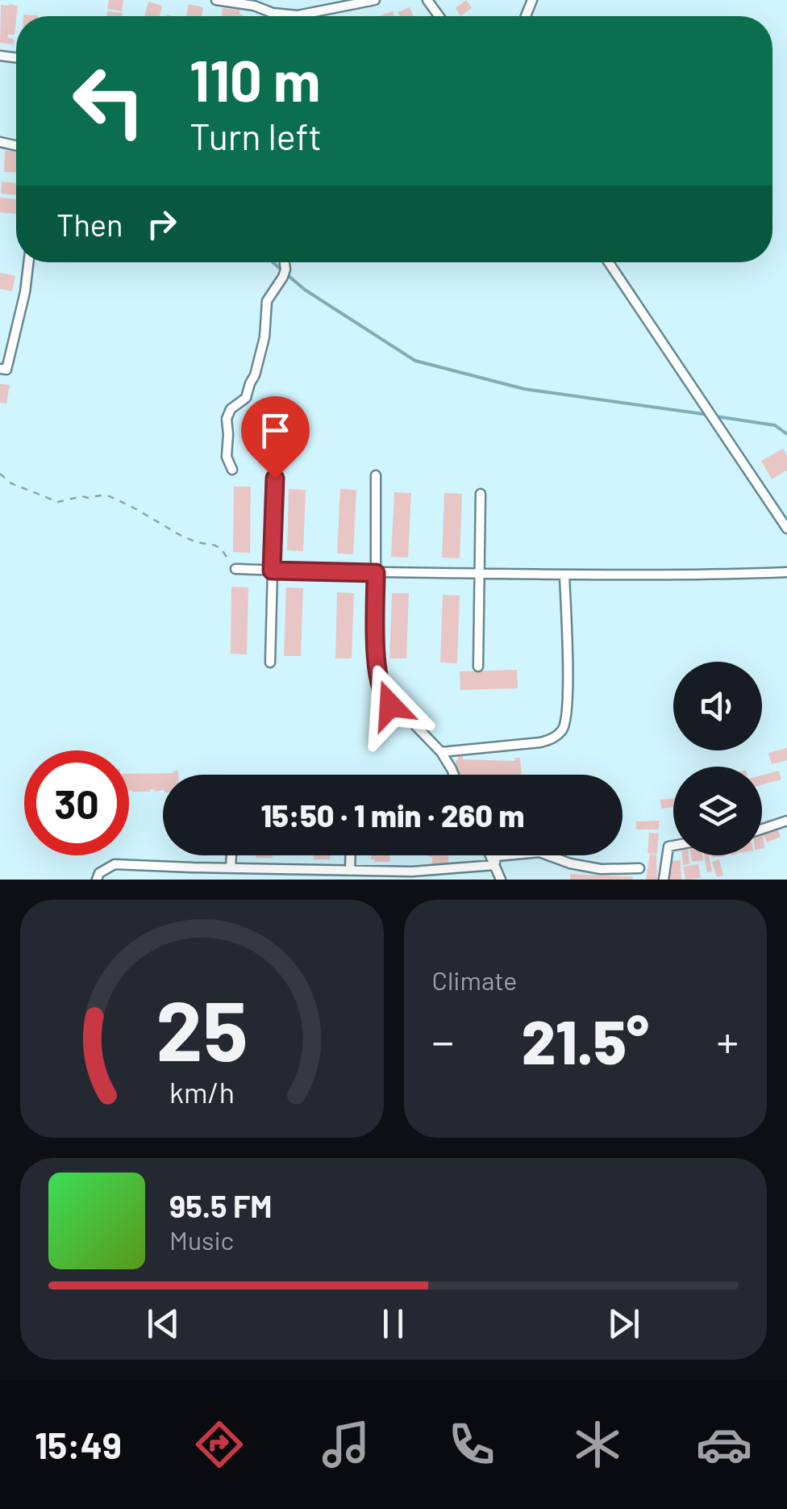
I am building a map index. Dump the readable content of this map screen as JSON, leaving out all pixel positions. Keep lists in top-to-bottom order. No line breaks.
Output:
{"page":{"turn":["110 m","Turn left"],"then":"Then","limit":"30","trip":"15:50 · 1 min · 260 m","tile":"Climate","heat":["−","21.5°","+"],"song":["95.5 FM","Music"],"tabs":"15:49","gauge":["25","km/h"]}}
